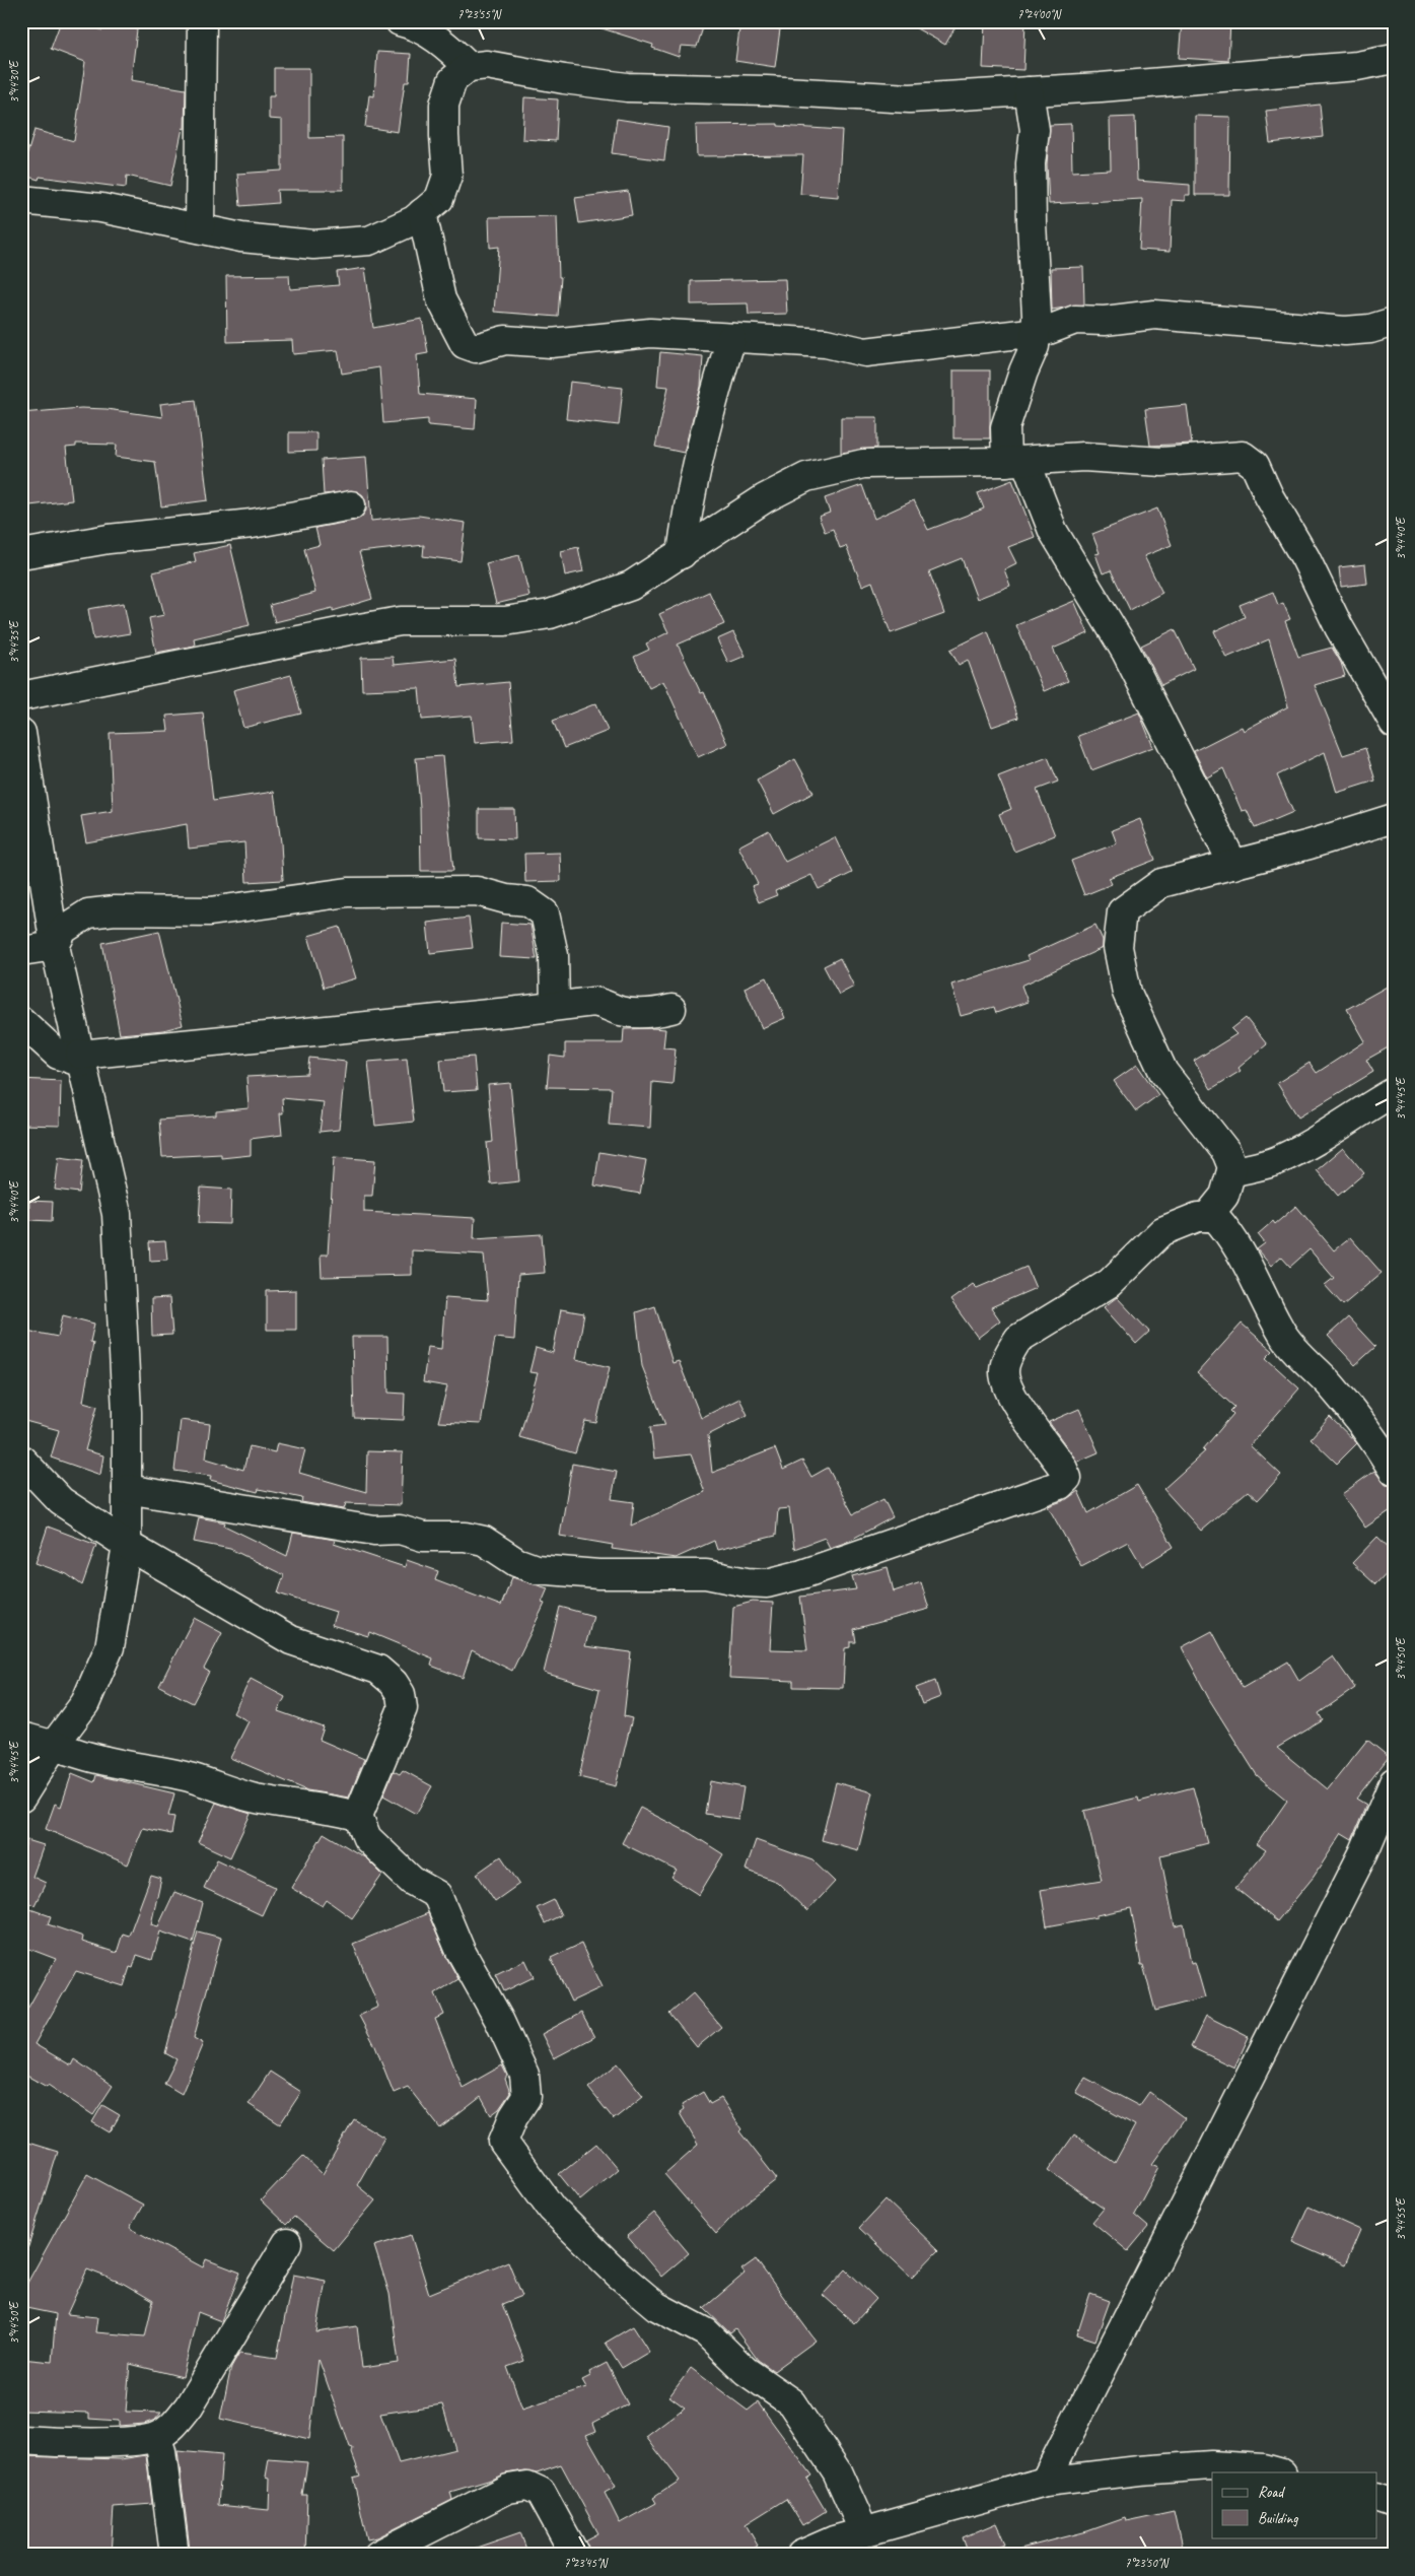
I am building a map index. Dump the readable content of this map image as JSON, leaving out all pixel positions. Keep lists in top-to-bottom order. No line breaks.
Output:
{"legend":["Road","Building"],"coordinates":["7°23'55\"N","7°24'00\"N","3°44'30\"E","3°44'40\"E","3°44'35\"E","3°44'45\"E","3°44'50\"E","3°44'55\"E","7°23'45\"N","7°23'50\"N"]}
